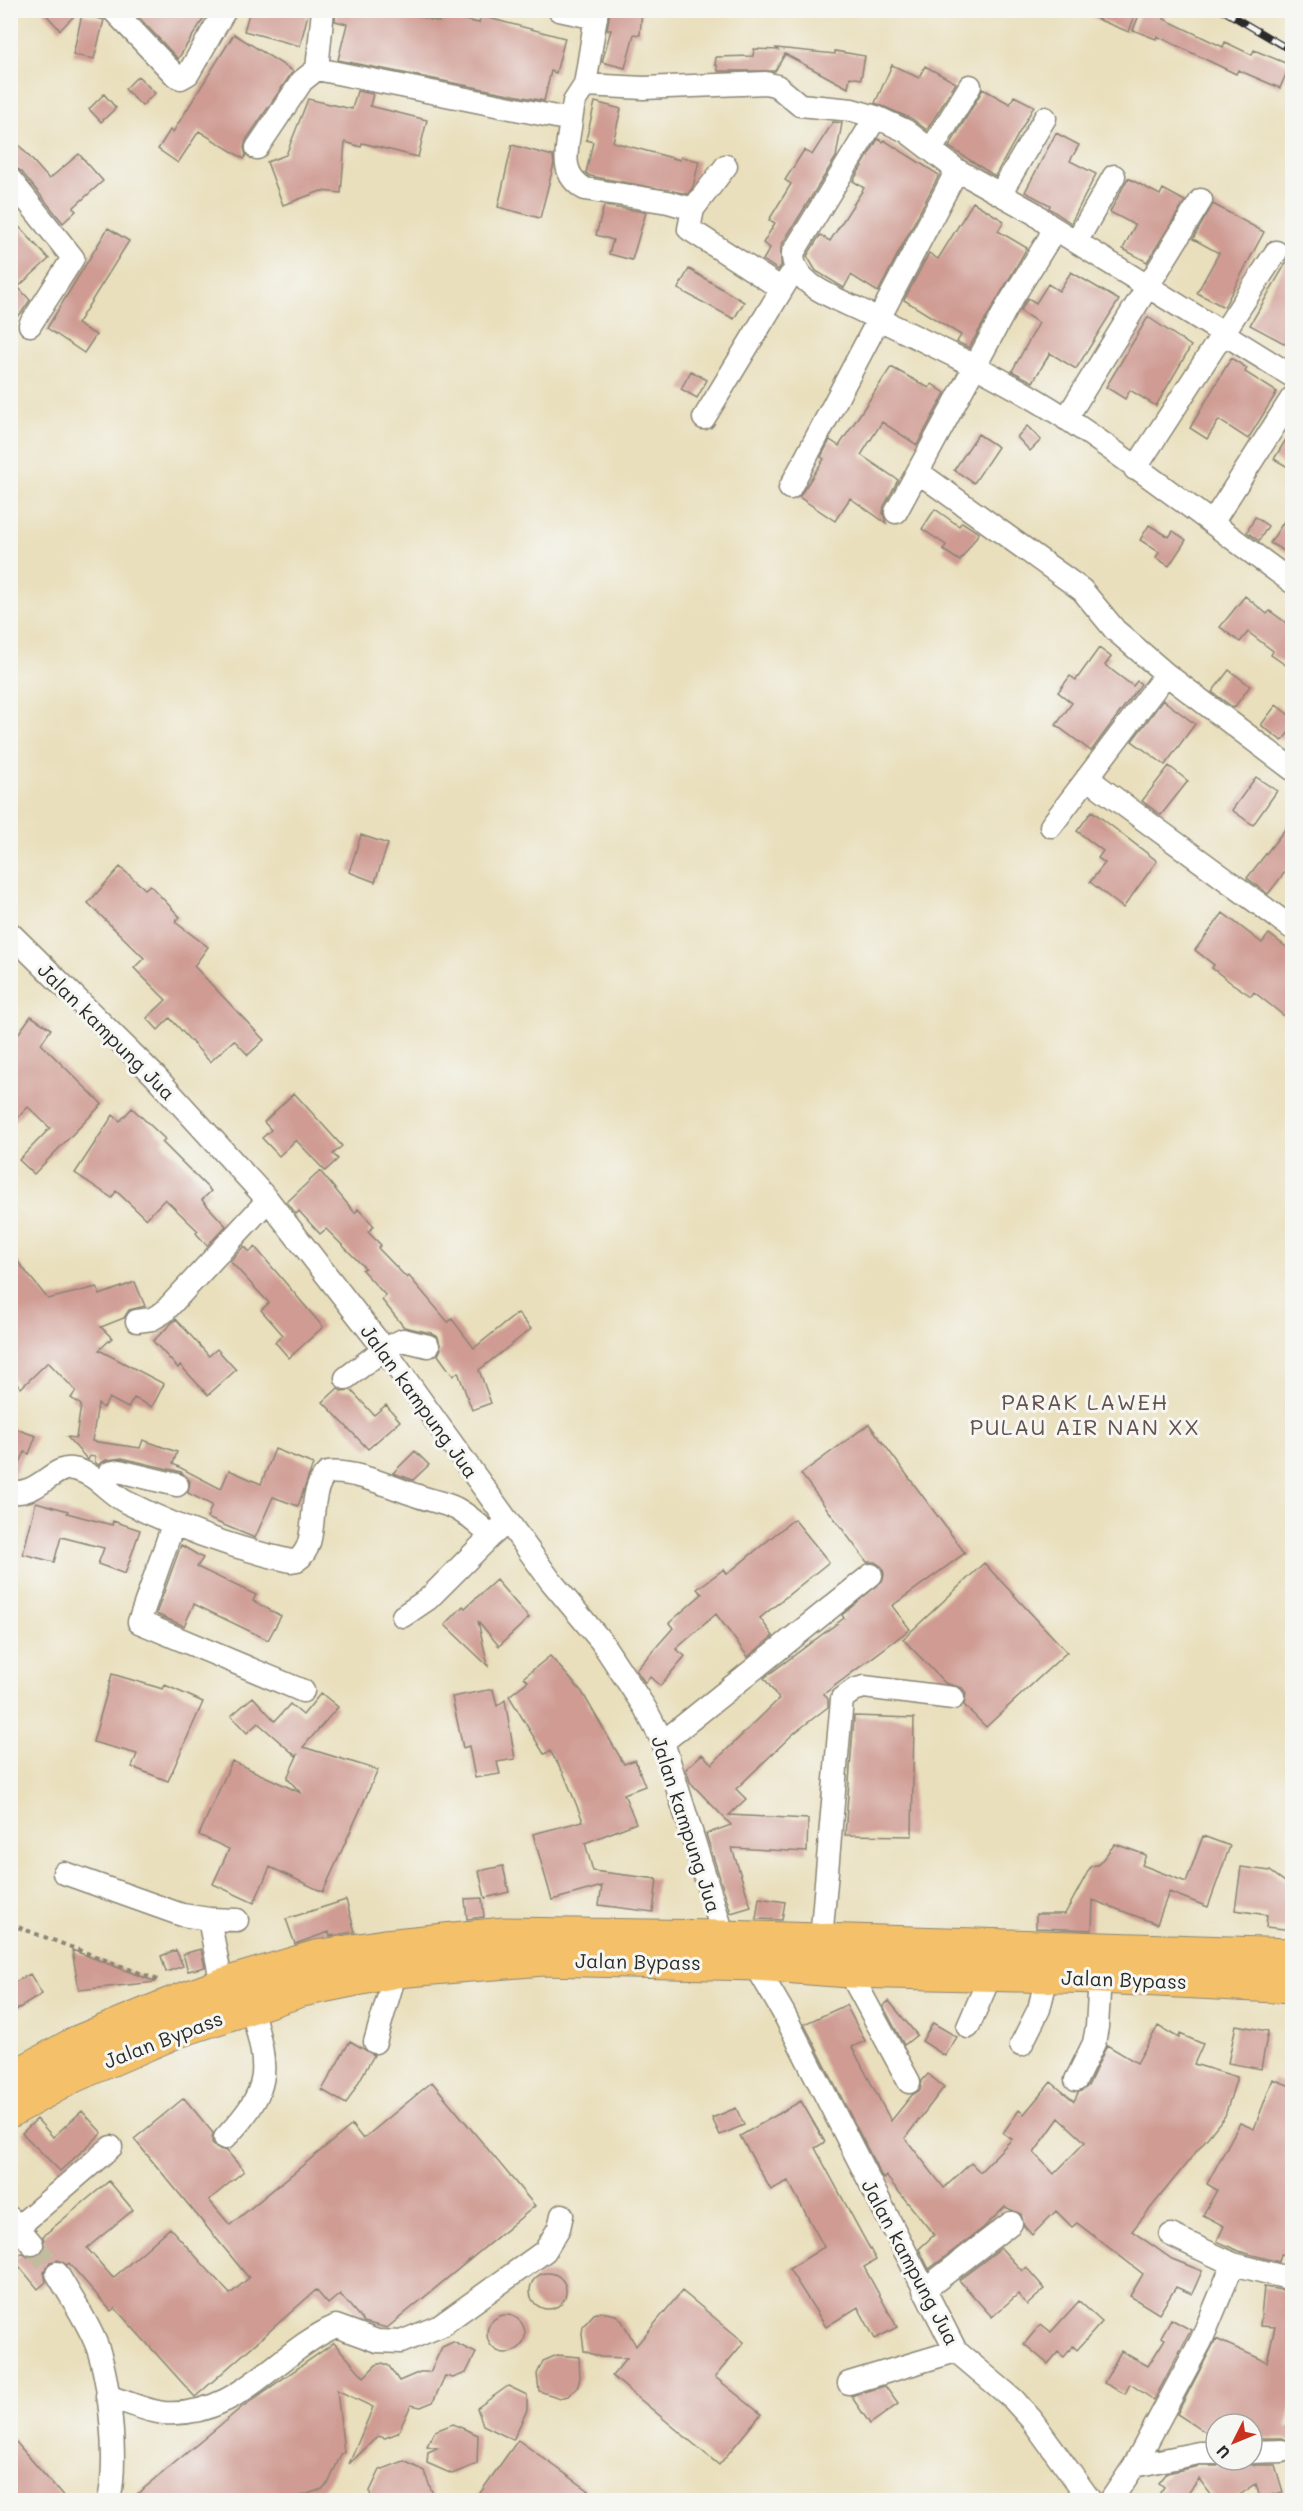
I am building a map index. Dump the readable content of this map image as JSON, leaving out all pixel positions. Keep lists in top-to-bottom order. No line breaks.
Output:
{"streets":{"highway":["Jalan Bypass"],"street":["Jalan kampung Jua"]},"crossings":[["Jalan kampung Jua","Jalan Bypass"]],"districts":["PARAK LAWEH PULAU AIR NAN XX"],"north":"bottom left"}
